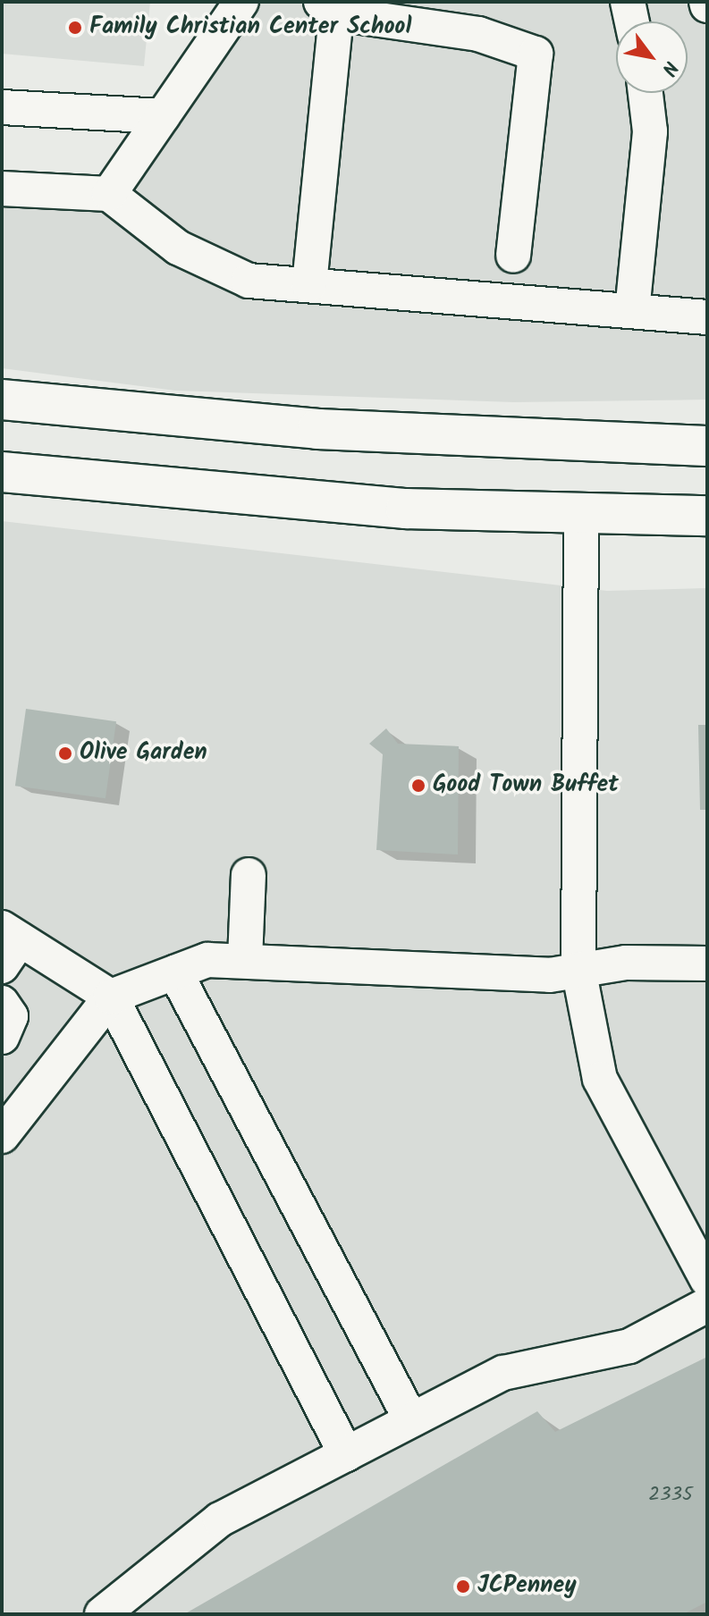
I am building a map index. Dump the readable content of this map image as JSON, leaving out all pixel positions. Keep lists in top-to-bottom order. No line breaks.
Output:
{"places":["Family Christian Center School","Olive Garden","Good Town Buffet","JCPenney"],"house_numbers":["2335"],"north":"bottom right"}
